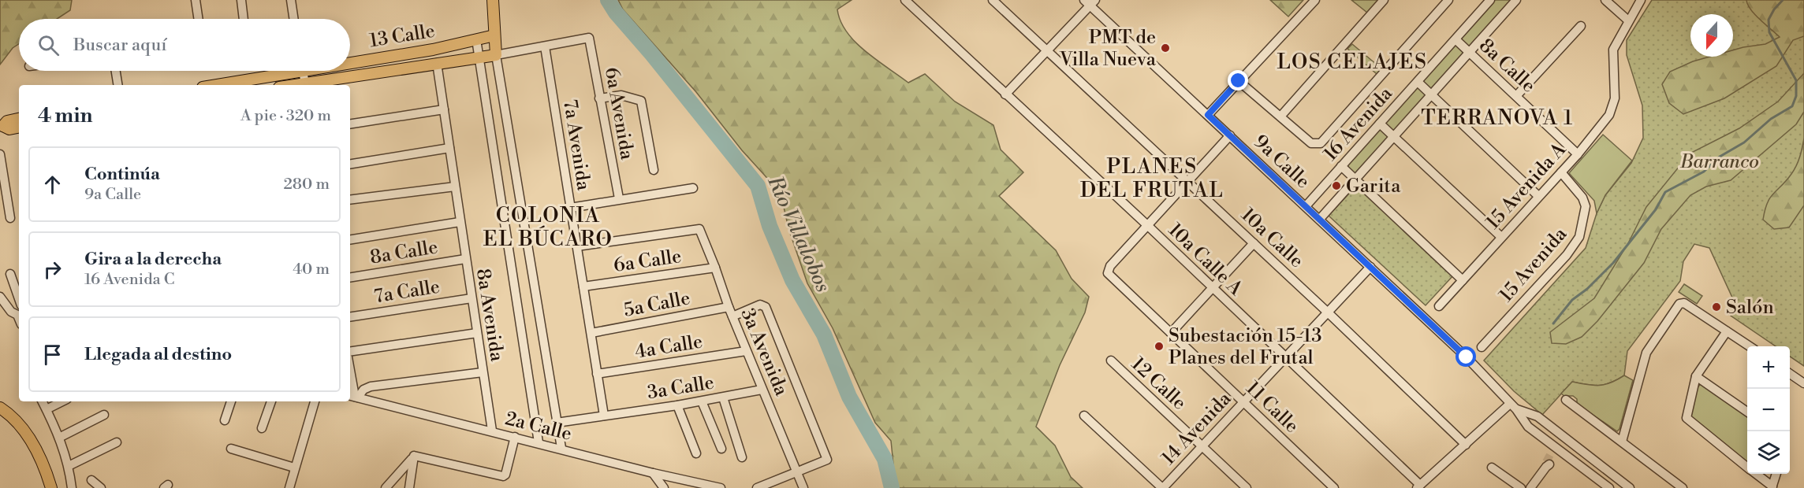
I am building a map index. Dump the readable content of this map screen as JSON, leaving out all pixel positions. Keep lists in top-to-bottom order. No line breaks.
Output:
{"streets":{"main road":["13 Calle"],"street":["8a Calle","6a Avenida","16 Avenida","7a Avenida","9a Calle","15 Avenida A","10a Calle","10a Calle A","6a Calle","15 Avenida","7a Calle","5a Calle","8a Avenida","4a Calle","3a Avenida","12 Calle","3a Calle","11 Calle","2a Calle","14 Avenida"]},"crossings":[["13 Calle","8a Avenida"],["8a Calle","16 Avenida"],["8a Calle","15 Avenida A"],["8a Calle","8a Avenida"],["6a Avenida","7a Avenida"],["16 Avenida","9a Calle"],["7a Avenida","6a Calle"],["7a Avenida","5a Calle"],["7a Avenida","4a Calle"],["7a Avenida","3a Avenida"],["7a Avenida","3a Calle"],["9a Calle","14 Avenida"],["15 Avenida A","15 Avenida"],["10a Calle","14 Avenida"],["10a Calle A","11 Calle"],["10a Calle A","14 Avenida"],["6a Calle","3a Avenida"],["7a Calle","8a Avenida"],["5a Calle","3a Avenida"],["8a Avenida","2a Calle"],["4a Calle","3a Avenida"],["3a Avenida","3a Calle"],["12 Calle","14 Avenida"],["11 Calle","14 Avenida"]],"districts":["LOS CELAJES","TERRANOVA 1","PLANES DEL FRUTAL","COLONIA EL BÚCARO"],"water":["Río Villalobos"],"parks":["Barranco"],"places":["PMT de Villa Nueva","Garita","Salón","Subestación 15-13 Planes del Frutal"],"north":"bottom","page":{"search":"Buscar aquí","heading":["4 min","A pie · 320 m"],"list":[["Continúa","9a Calle","280 m"],["Gira a la derecha","16 Avenida C","40 m"],"Llegada al destino"],"map_buttons":["+","−"]}}
